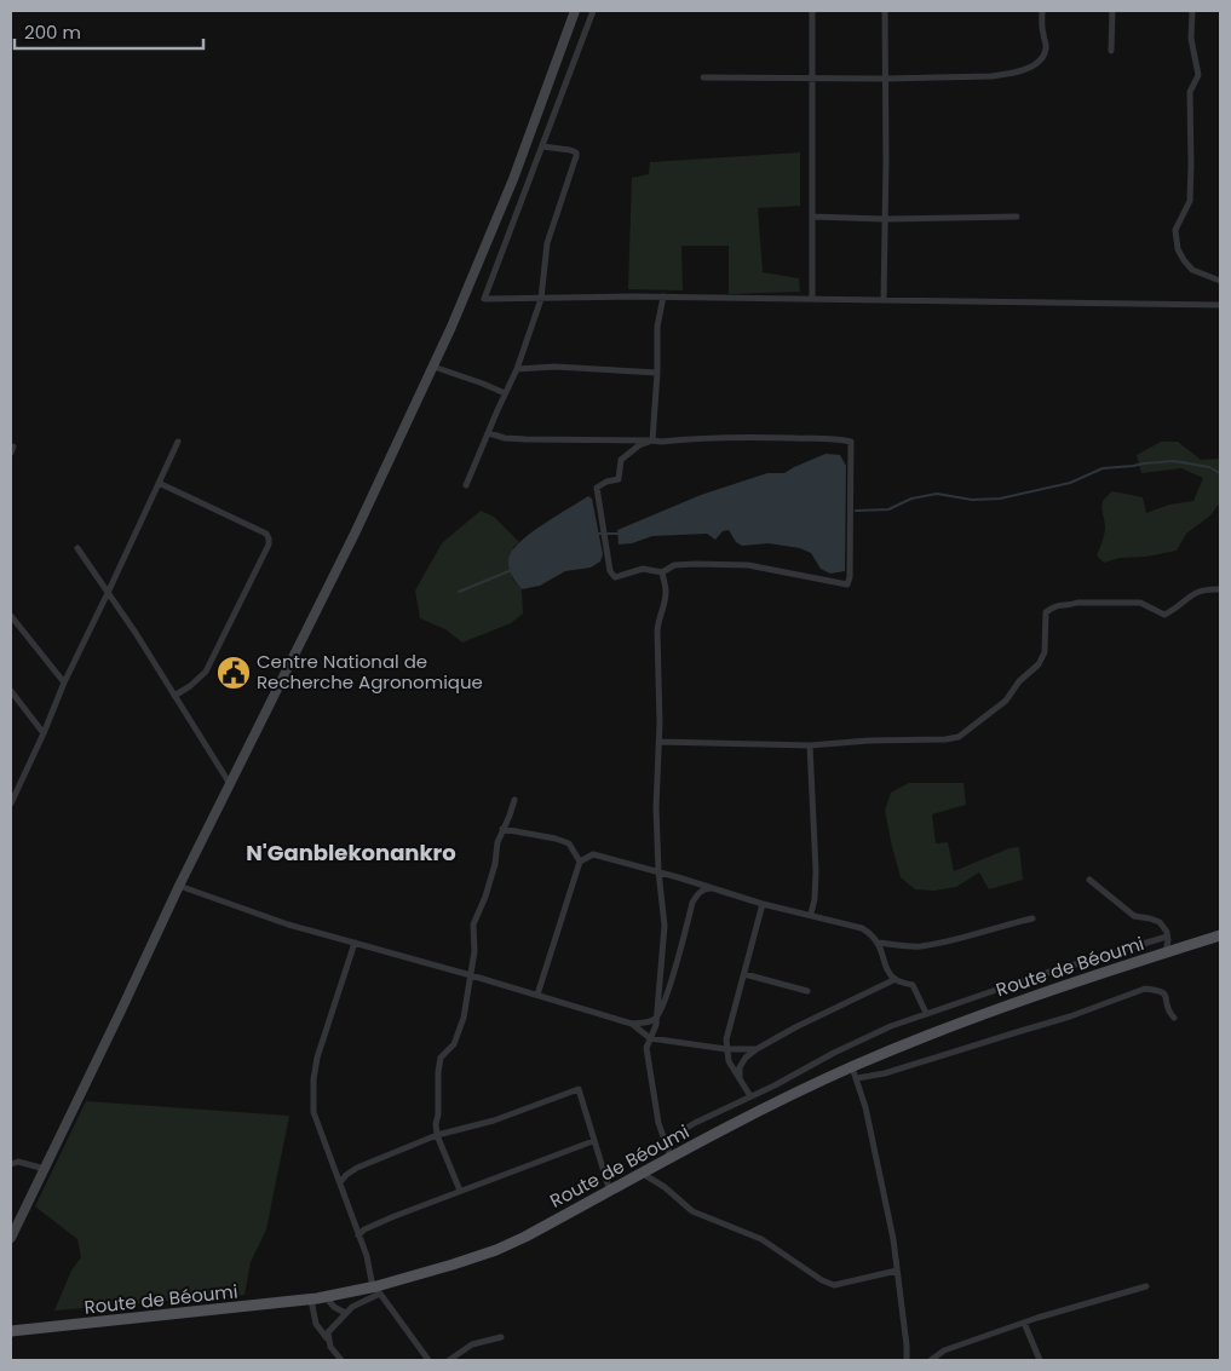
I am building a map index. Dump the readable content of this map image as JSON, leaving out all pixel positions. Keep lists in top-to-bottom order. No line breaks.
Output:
{"streets":{"main road":["Route de Béoumi"]},"districts":["N'Ganblekonankro"],"places":{"public building":["Centre National de Recherche Agronomique"]},"scale_bar":"200 m"}
